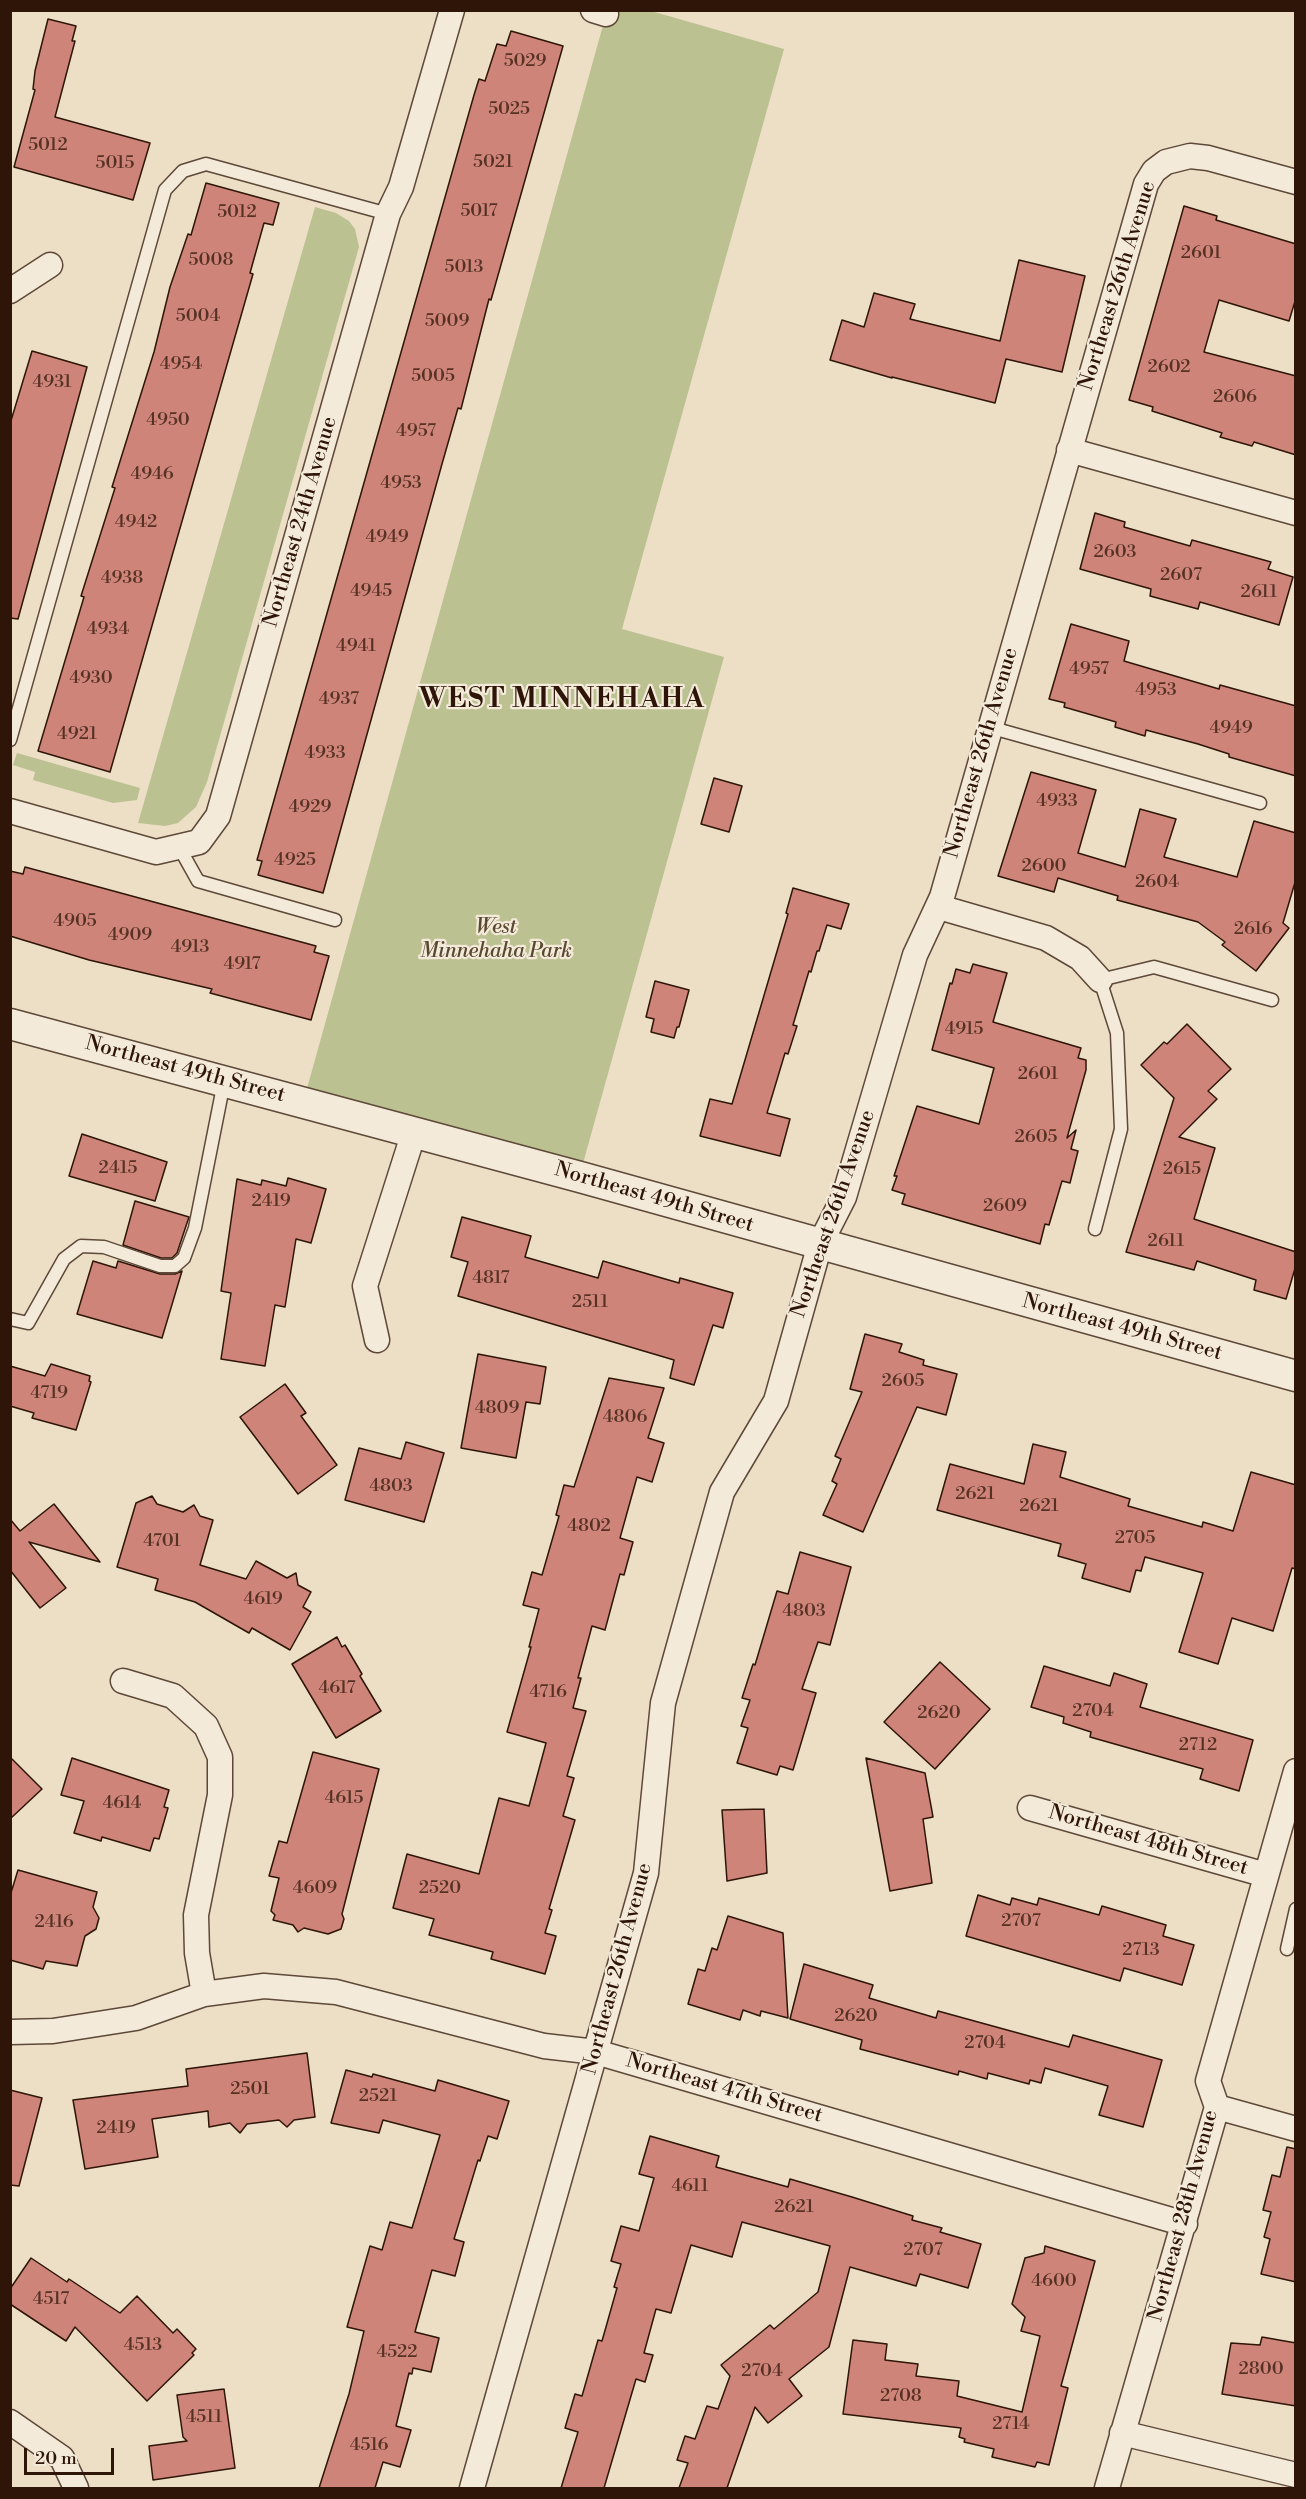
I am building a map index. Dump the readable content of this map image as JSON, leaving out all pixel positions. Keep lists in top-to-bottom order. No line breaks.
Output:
{"streets":{"street":["Northeast 26th Avenue","Northeast 24th Avenue","Northeast 49th Street","Northeast 48th Street","Northeast 47th Street","Northeast 28th Avenue"]},"crossings":[["Northeast 26th Avenue","Northeast 49th Street"],["Northeast 26th Avenue","Northeast 47th Street"],["Northeast 48th Street","Northeast 28th Avenue"],["Northeast 47th Street","Northeast 28th Avenue"]],"districts":["WEST MINNEHAHA"],"parks":["West Minnehaha Park"],"house_numbers":["5029","5025","5012","5021","5015","5017","5012","2601","5008","5013","5004","5009","4954","2602","5005","4931","2606","4950","4957","4946","4953","4942","4949","2603","2607","4938","4945","2611","4934","4941","4957","4930","4953","4937","4949","4921","4933","4933","4929","4925","2600","2604","4905","2616","4909","4913","4917","4915","2601","2605","2415","2615","2419","2609","2611","4817","2511","2605","4719","4809","4806","4803","2621","2621","4802","2705","4701","4619","4803","4617","4716","2704","2620","2712","4615","4614","4609","2520","2707","2416","2713","2620","2704","2501","2521","2419","4611","2621","2707","4600","4517","4513","4522","2800","2704","2708","4511","2714","4516"],"scale_bar":"20 m"}
